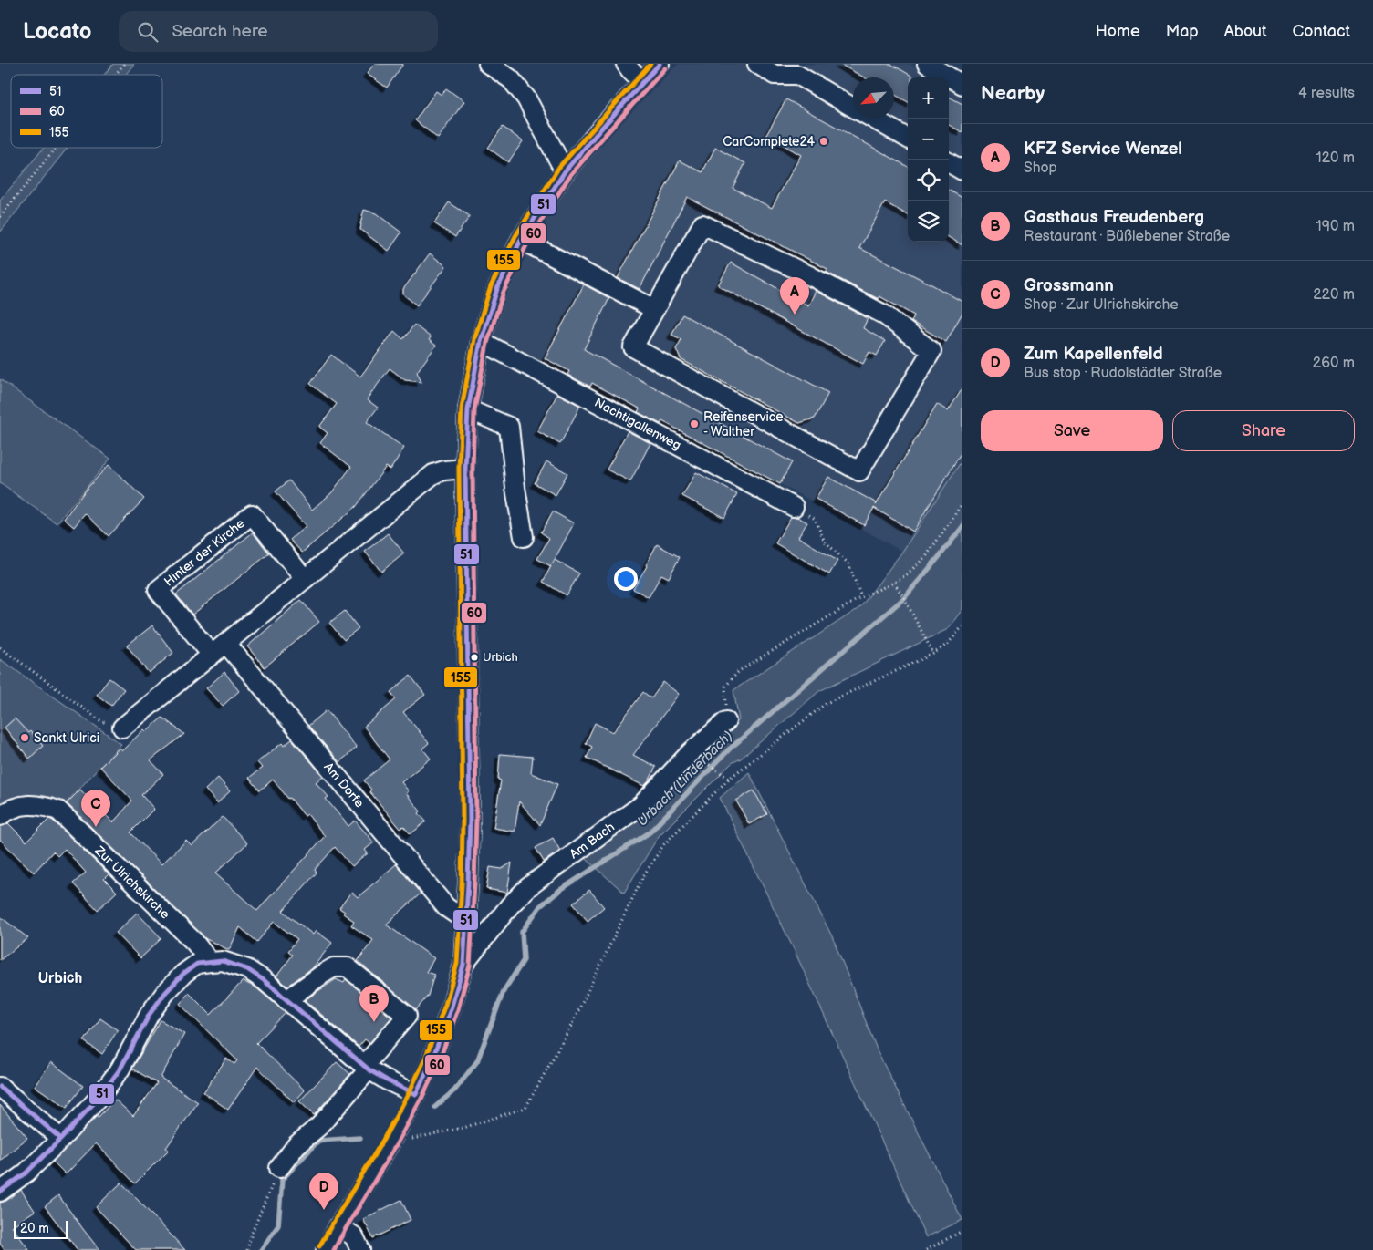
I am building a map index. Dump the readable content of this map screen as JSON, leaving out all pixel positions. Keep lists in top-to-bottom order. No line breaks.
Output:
{"streets":{"street":["Nachtigallenweg","Hinter der Kirche","Am Dorfe","Am Bach","Zur Ulrichskirche"]},"districts":["Urbich"],"water":["Urbach (Linderbach)"],"places":["CarComplete24","Reifenservice - Walther","Urbich","Sankt Ulrici"],"lines":["transit line 51","transit line 155","transit line 60"],"legend":["51","60","155"],"scale_bar":"20 m","north":"bottom left","page":{"header":"Locato","search":"Search here","nav":["Home","Map","About","Contact"],"heading":["Nearby","4 results"],"map_buttons":["+","−"],"list":[{"mark":"A","name":"KFZ Service Wenzel","note":"Shop","value":"120 m"},{"mark":"B","name":"Gasthaus Freudenberg","note":"Restaurant · Büßlebener Straße","value":"190 m"},{"mark":"C","name":"Grossmann","note":"Shop · Zur Ulrichskirche","value":"220 m"},{"mark":"D","name":"Zum Kapellenfeld","note":"Bus stop · Rudolstädter Straße","value":"260 m"}],"pins":["A","C","B","D"],"buttons":["Save","Share"],"scale":"20 m"}}
